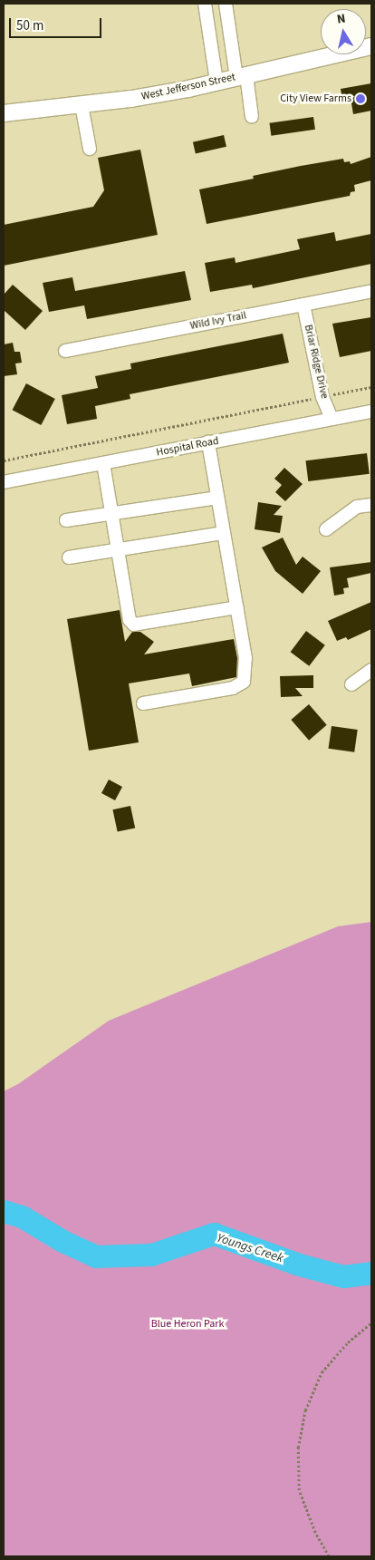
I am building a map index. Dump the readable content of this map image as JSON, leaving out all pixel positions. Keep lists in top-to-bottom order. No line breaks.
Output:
{"streets":{"main road":["West Jefferson Street"],"street":["Wild Ivy Trail","Briar Ridge Drive","Hospital Road"]},"crossings":[["Wild Ivy Trail","Briar Ridge Drive"],["Briar Ridge Drive","Hospital Road"]],"water":["Youngs Creek"],"parks":["Blue Heron Park"],"places":["City View Farms"],"scale_bar":"50 m","north":"top"}
